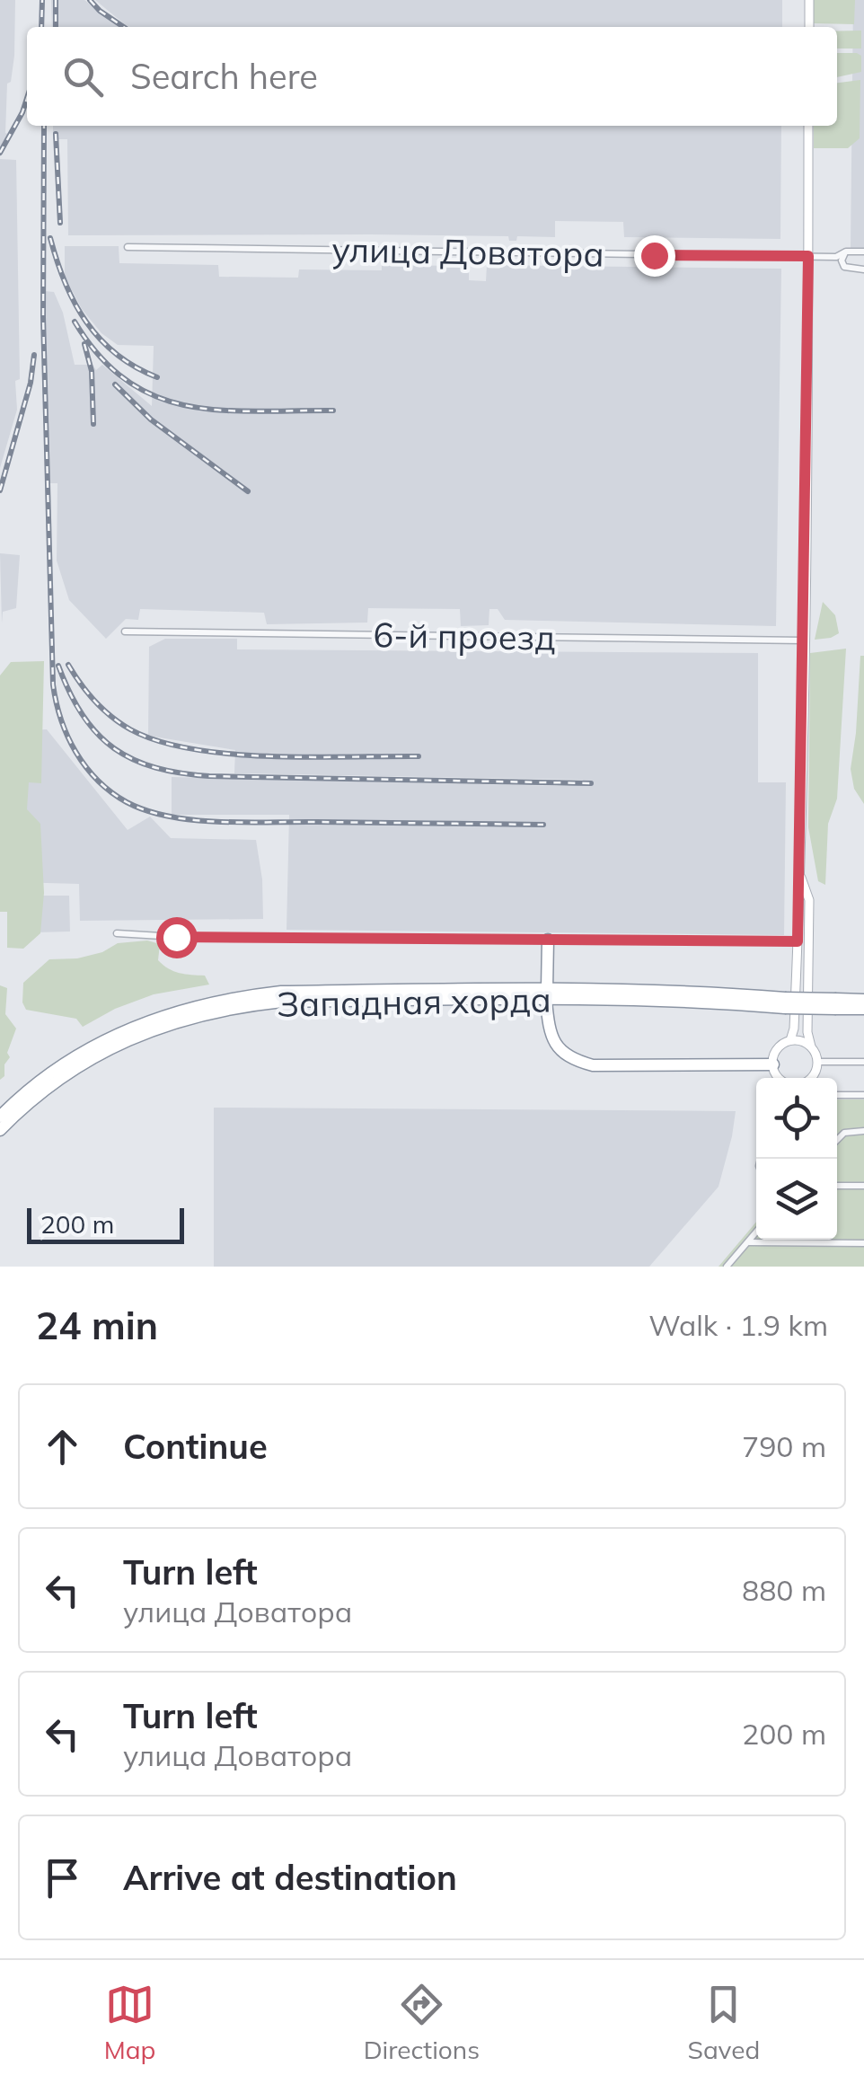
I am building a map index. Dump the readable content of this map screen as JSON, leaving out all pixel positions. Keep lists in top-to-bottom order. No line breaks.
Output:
{"streets":{"highway":["Западная хорда"],"street":["улица Доватора","6-й проезд"]},"scale_bar":"200 m","page":{"search":"Search here","scale":"200 m","heading":["24 min","Walk · 1.9 km"],"list":[["Continue","790 m"],["Turn left","улица Доватора","880 m"],["Turn left","улица Доватора","200 m"],"Arrive at destination"],"nav":["Map","Directions","Saved"]}}
